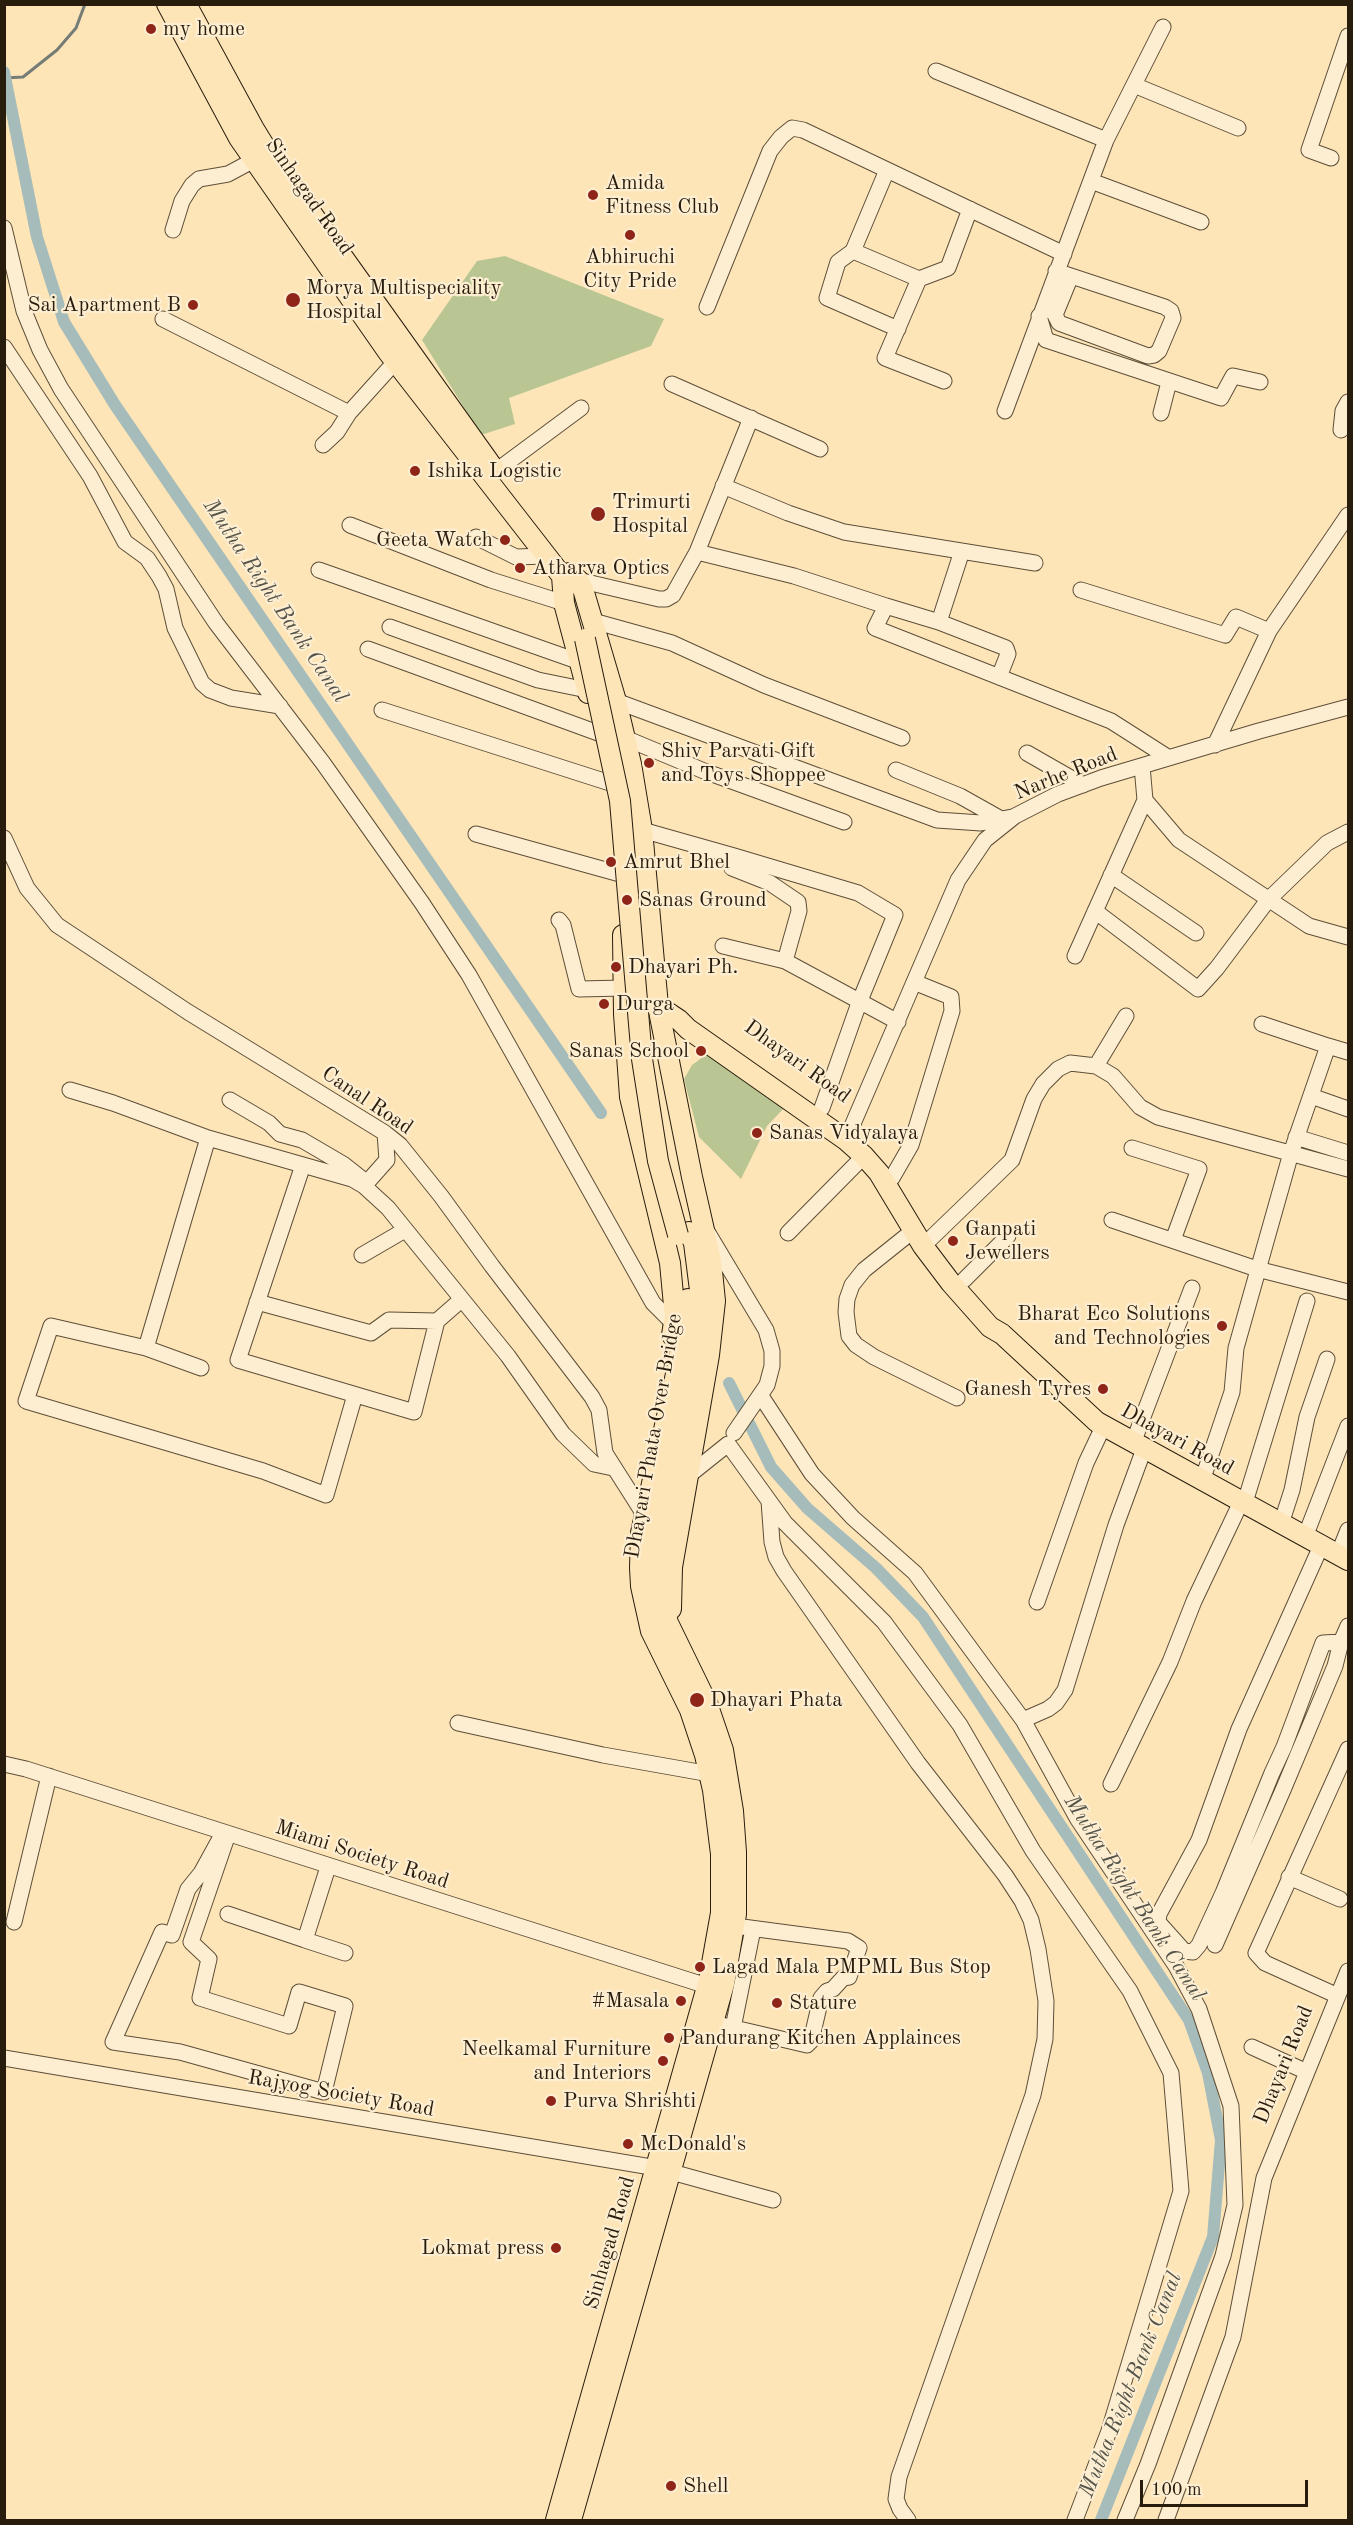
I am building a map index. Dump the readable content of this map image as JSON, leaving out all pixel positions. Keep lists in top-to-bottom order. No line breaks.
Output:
{"streets":{"main road":["Sinhagad Road","Dhayari Road","Dhayari Phata Over Bridge"],"street":["Narhe Road","Canal Road","Miami Society Road","Rajyog Society Road"]},"crossings":[["Sinhagad Road","Canal Road"],["Sinhagad Road","Dhayari Phata Over Bridge"],["Sinhagad Road","Miami Society Road"],["Sinhagad Road","Rajyog Society Road"],["Narhe Road","Dhayari Road"]],"water":["Mutha Right Bank Canal"],"places":["my home","Amida Fitness Club","Abhiruchi City Pride","Morya Multispeciality Hospital","Sai Apartment B","Ishika Logistic","Trimurti Hospital","Geeta Watch","Atharva Optics","Shiv Parvati Gift and Toys Shoppee","Amrut Bhel","Sanas Ground","Dhayari Ph.","Durga","Sanas School","Sanas Vidyalaya","Ganpati Jewellers","Bharat Eco Solutions and Technologies","Ganesh Tyres","Dhayari Phata","Lagad Mala PMPML Bus Stop","#Masala","Stature","Pandurang Kitchen Applainces","Neelkamal Furniture and Interiors","Purva Shrishti","McDonald's","Lokmat press","Shell"],"scale_bar":"100 m"}
